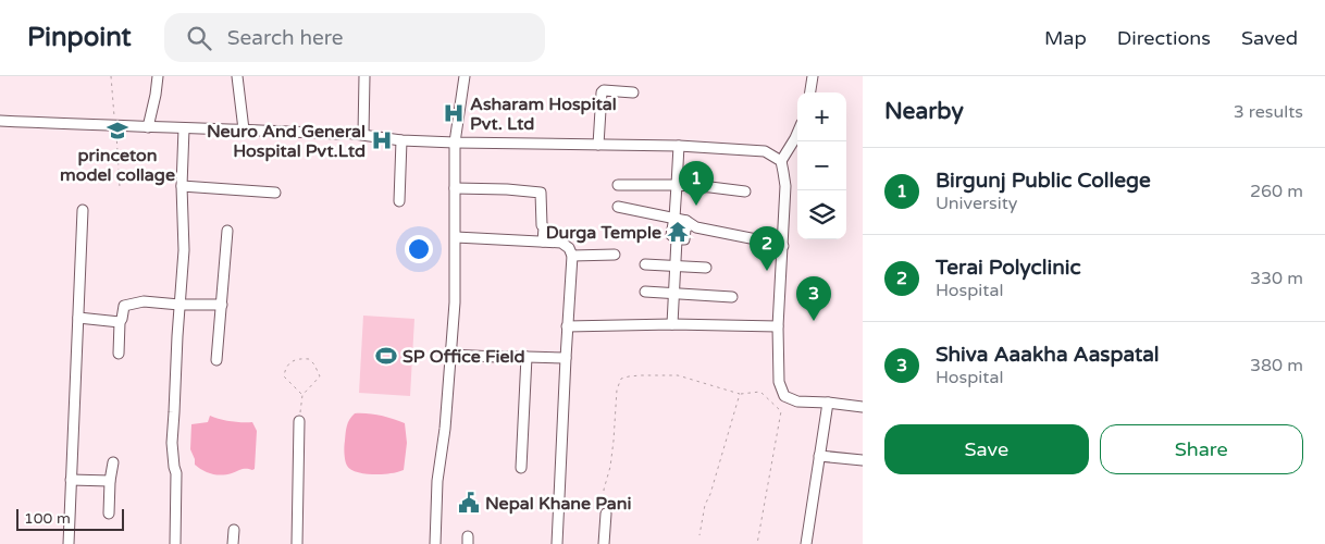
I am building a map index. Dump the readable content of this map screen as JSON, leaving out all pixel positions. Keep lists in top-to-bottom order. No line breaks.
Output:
{"places":{"hospital":["Asharam Hospital Pvt. Ltd","Neuro And General Hospital Pvt.Ltd"],"school or university":["princeton model collage"],"temple":["Durga Temple"],"sports":["SP Office Field"],"public building":["Nepal Khane Pani"]},"scale_bar":"100 m","page":{"header":"Pinpoint","search":"Search here","nav":["Map","Directions","Saved"],"heading":["Nearby","3 results"],"map_buttons":["+","−"],"list":[{"mark":"1","name":"Birgunj Public College","note":"University","value":"260 m"},{"mark":"2","name":"Terai Polyclinic","note":"Hospital","value":"330 m"},{"mark":"3","name":"Shiva Aaakha Aaspatal","note":"Hospital","value":"380 m"}],"pins":["1","2","3"],"buttons":["Save","Share"],"scale":"100 m"}}
